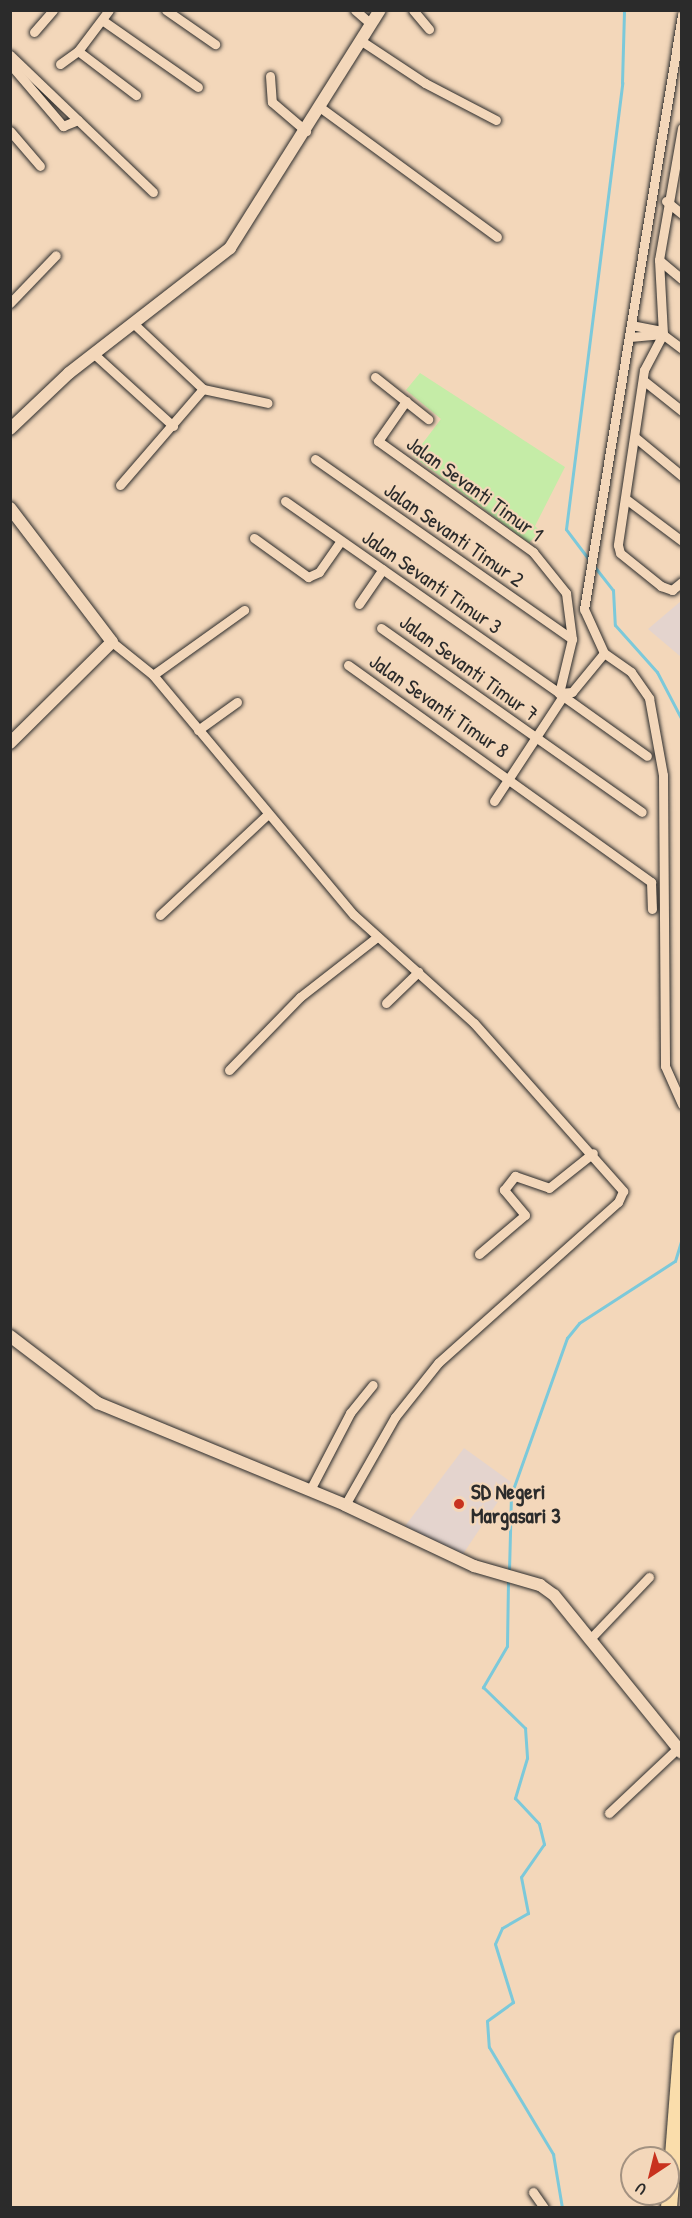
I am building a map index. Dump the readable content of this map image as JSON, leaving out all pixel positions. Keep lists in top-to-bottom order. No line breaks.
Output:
{"streets":{"street":["Jalan Sevanti Timur 1","Jalan Sevanti Timur 2","Jalan Sevanti Timur 3","Jalan Sevanti Timur 7","Jalan Sevanti Timur 8"]},"crossings":[["Jalan Sevanti Timur 1","Jalan Sevanti Timur 2"]],"places":["SD Negeri Margasari 3"],"north":"bottom left"}
